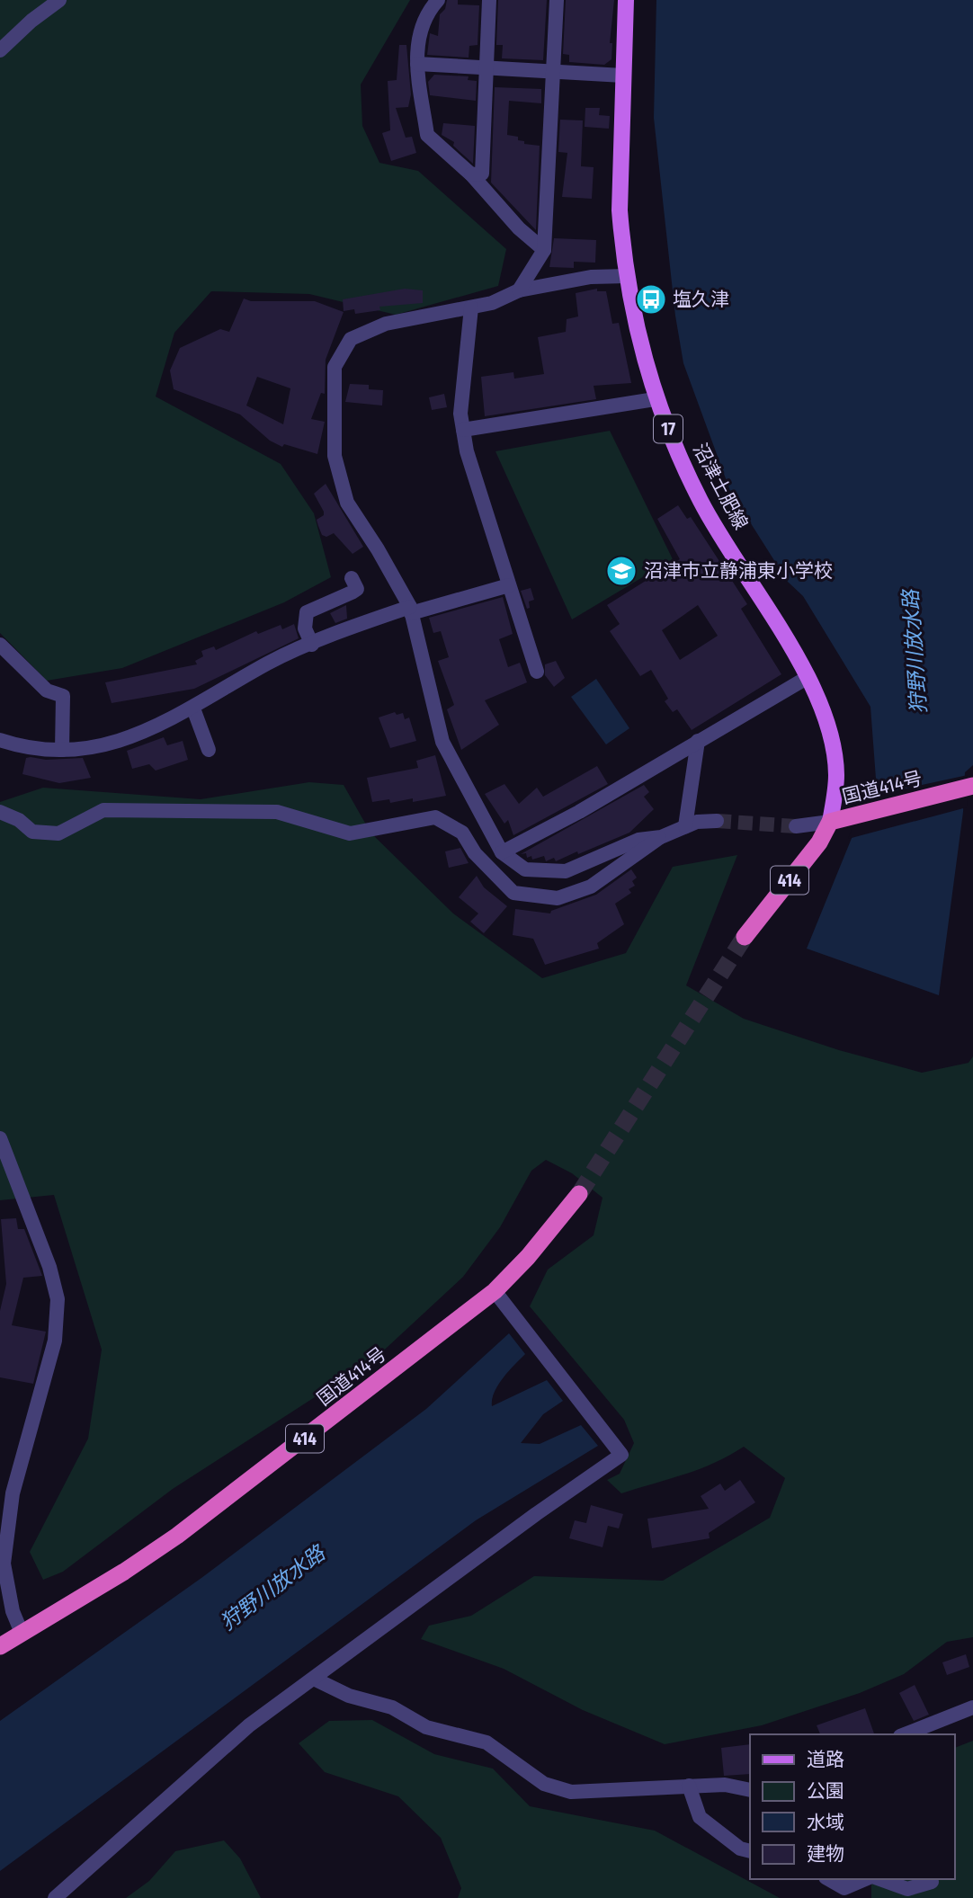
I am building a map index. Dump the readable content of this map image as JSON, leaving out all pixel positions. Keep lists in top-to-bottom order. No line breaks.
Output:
{"streets":{"highway":["国道414号","414"],"main road":["17","沼津土肥線"]},"crossings":[["沼津土肥線","国道414号"]],"water":["狩野川放水路"],"places":{"bus stop":["塩久津"],"school or university":["沼津市立静浦東小学校"]},"legend":["道路","公園","水域","建物"]}
